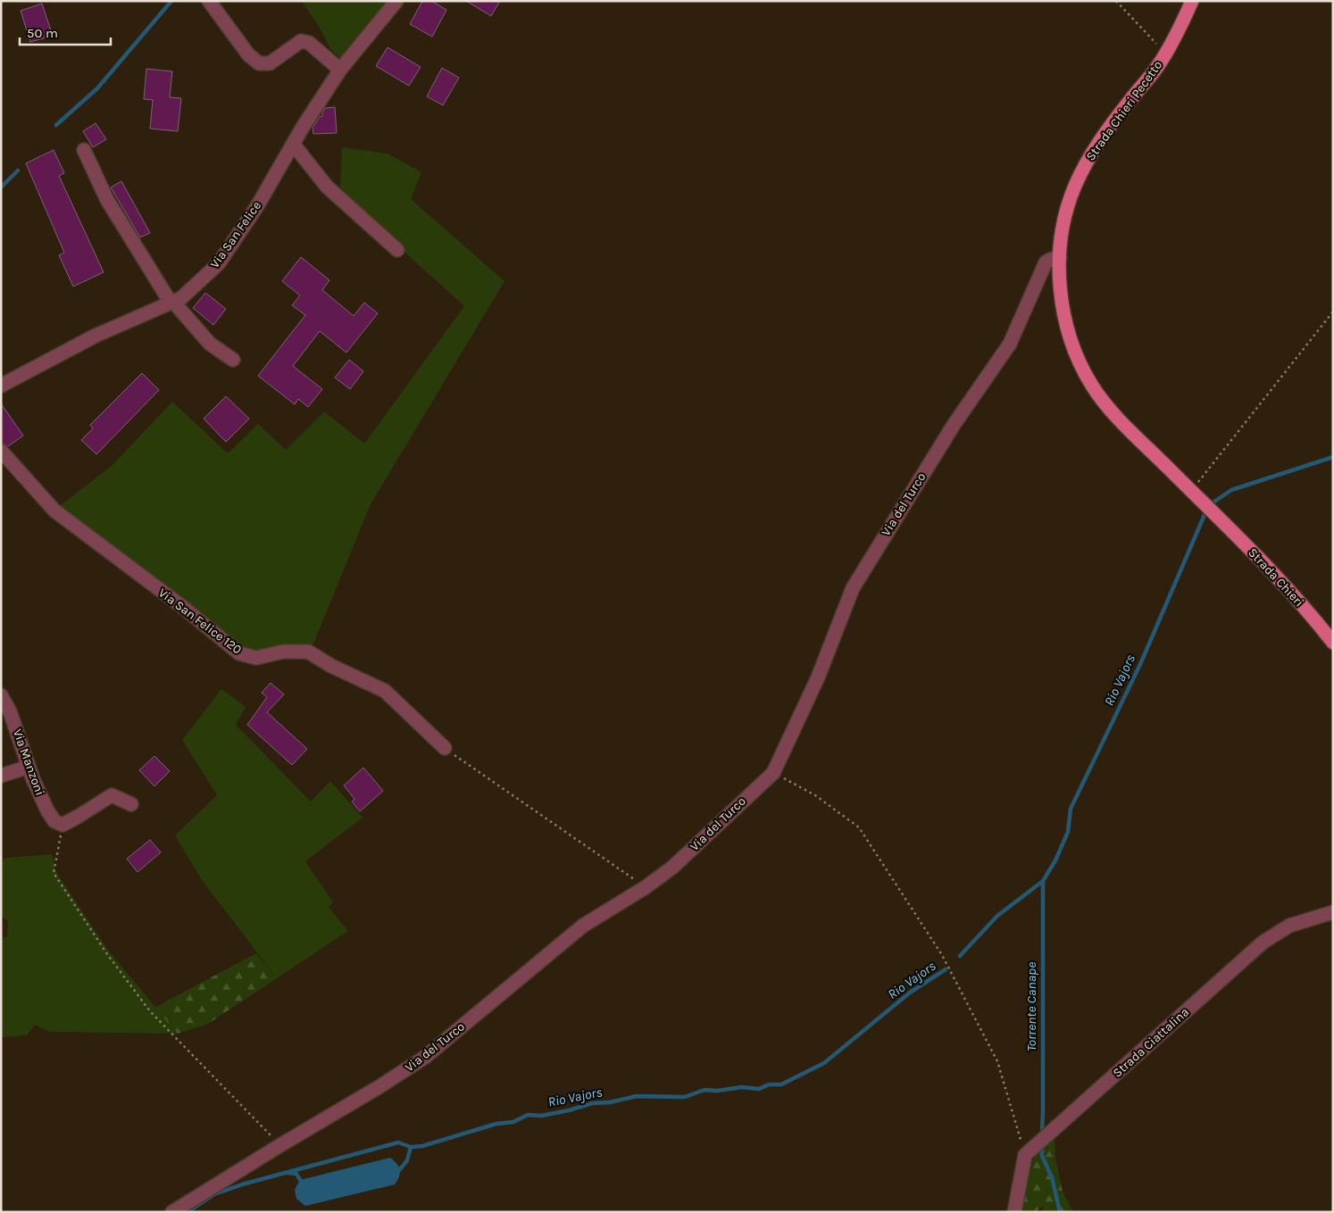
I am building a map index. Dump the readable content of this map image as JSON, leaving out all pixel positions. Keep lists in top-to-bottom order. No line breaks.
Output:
{"streets":{"main road":["Strada Chieri Pecetto","Strada Chieri"],"street":["Via San Felice","Via del Turco","Via San Felice 120","Via Manzoni","Strada Ciattalina"]},"crossings":[["Strada Chieri Pecetto","Via del Turco"],["Strada Chieri Pecetto","Strada Chieri"]],"water":["Rio Vajors","Torrente Canape"],"scale_bar":"50 m"}
